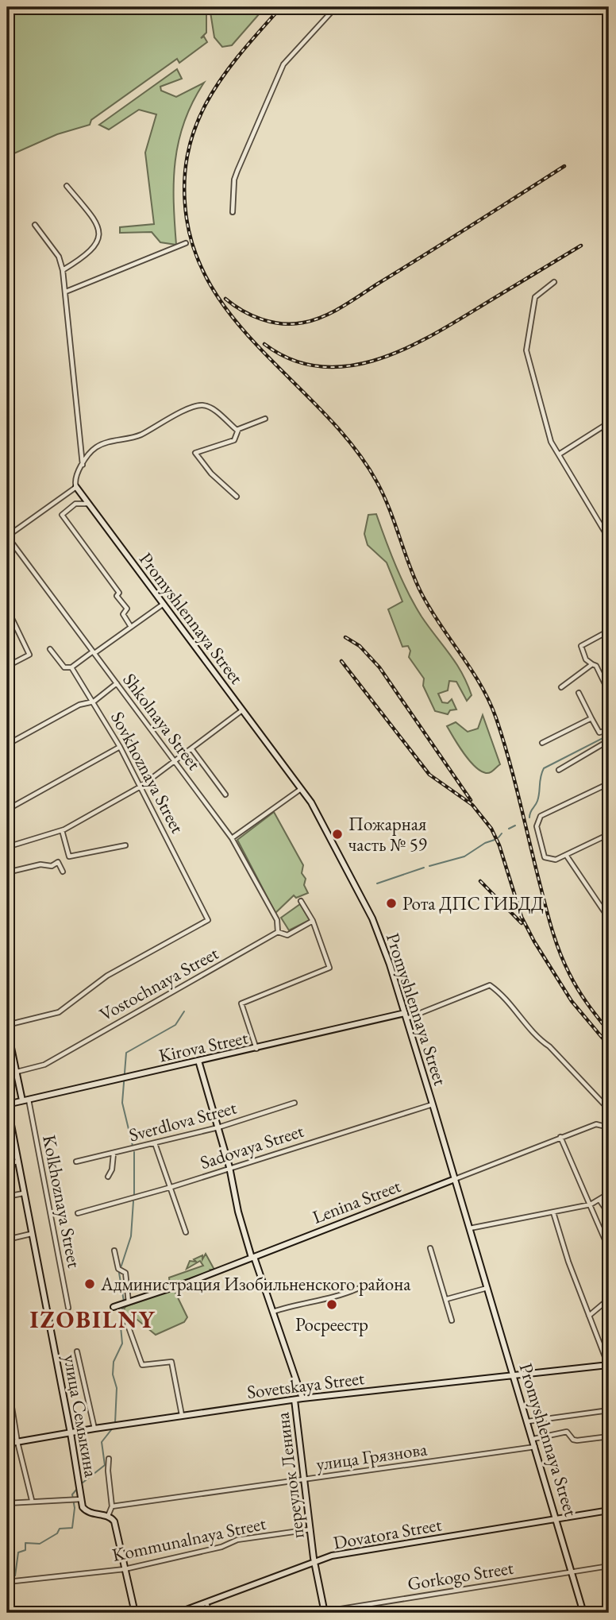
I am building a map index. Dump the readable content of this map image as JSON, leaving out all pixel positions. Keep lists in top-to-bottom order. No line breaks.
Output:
{"streets":{"street":["Promyshlennaya Street","Shkolnaya Street","Sovkhoznaya Street","Vostochnaya Street","Kirova Street","Sverdlova Street","Sadovaya Street","Kolkhoznaya Street","Lenina Street","Sovetskaya Street","улица Семыкина","улица Грязнова","переулок Ленина","Dovatora Street","Kommunalnaya Street","Gorkogo Street"]},"crossings":[["Promyshlennaya Street","Kirova Street"],["Promyshlennaya Street","Sadovaya Street"],["Promyshlennaya Street","Lenina Street"],["Promyshlennaya Street","Sovetskaya Street"],["Promyshlennaya Street","улица Грязнова"],["Promyshlennaya Street","Dovatora Street"],["Promyshlennaya Street","Gorkogo Street"],["Shkolnaya Street","Vostochnaya Street"],["Sovkhoznaya Street","Kolkhoznaya Street"],["Vostochnaya Street","Kolkhoznaya Street"],["Kirova Street","Kolkhoznaya Street"],["Kirova Street","улица Семыкина"],["Kirova Street","переулок Ленина"],["Sverdlova Street","переулок Ленина"],["Sadovaya Street","переулок Ленина"],["Lenina Street","переулок Ленина"],["Sovetskaya Street","улица Семыкина"],["Sovetskaya Street","переулок Ленина"],["улица Грязнова","переулок Ленина"],["переулок Ленина","Dovatora Street"],["переулок Ленина","Kommunalnaya Street"],["переулок Ленина","Gorkogo Street"]],"districts":["IZOBILNY"],"places":["Пожарная часть № 59","Рота ДПС ГИБДД","Администрация Изобильненского района","Росреестр"]}
